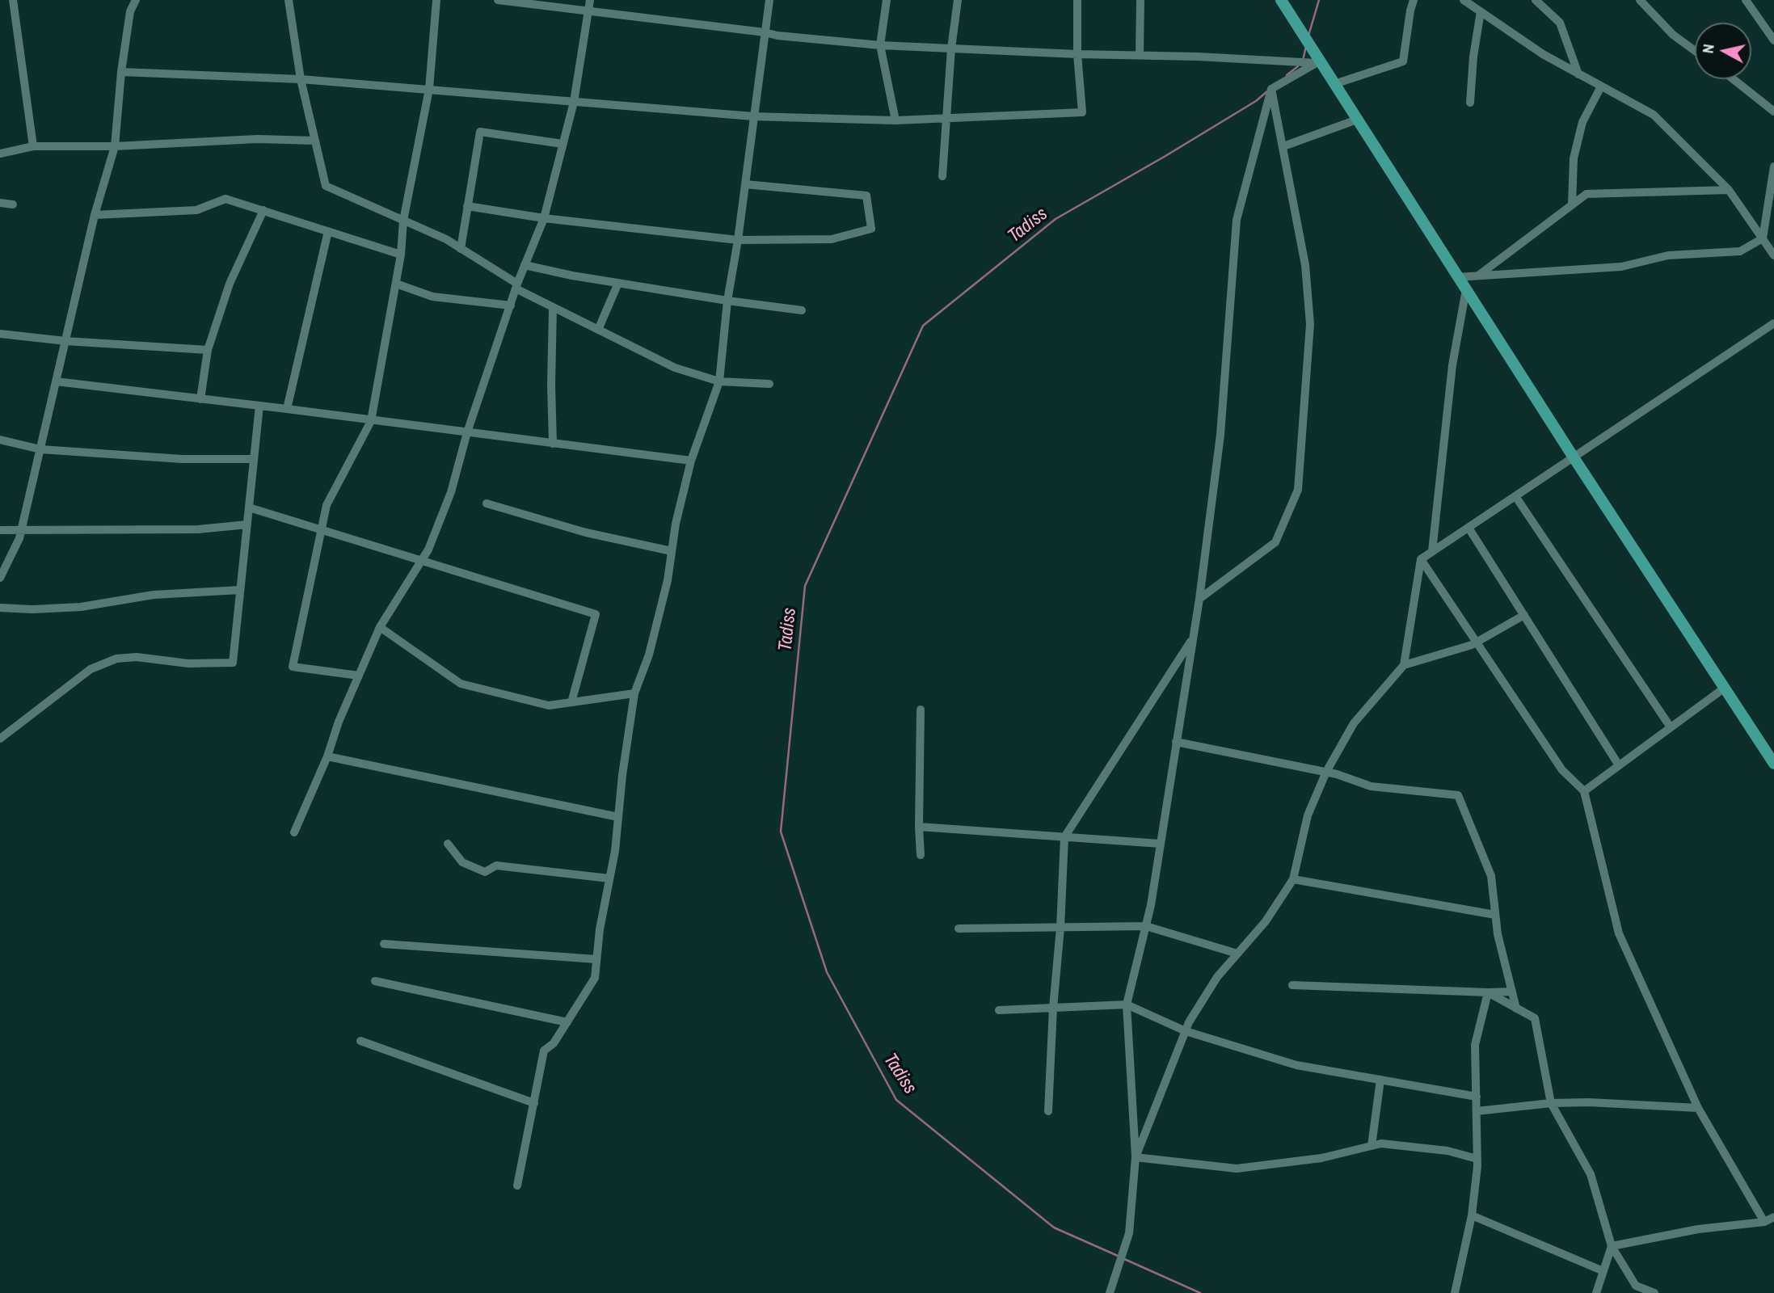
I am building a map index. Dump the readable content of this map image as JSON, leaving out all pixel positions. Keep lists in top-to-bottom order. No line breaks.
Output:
{"water":["Tadiss"],"north":"left"}
